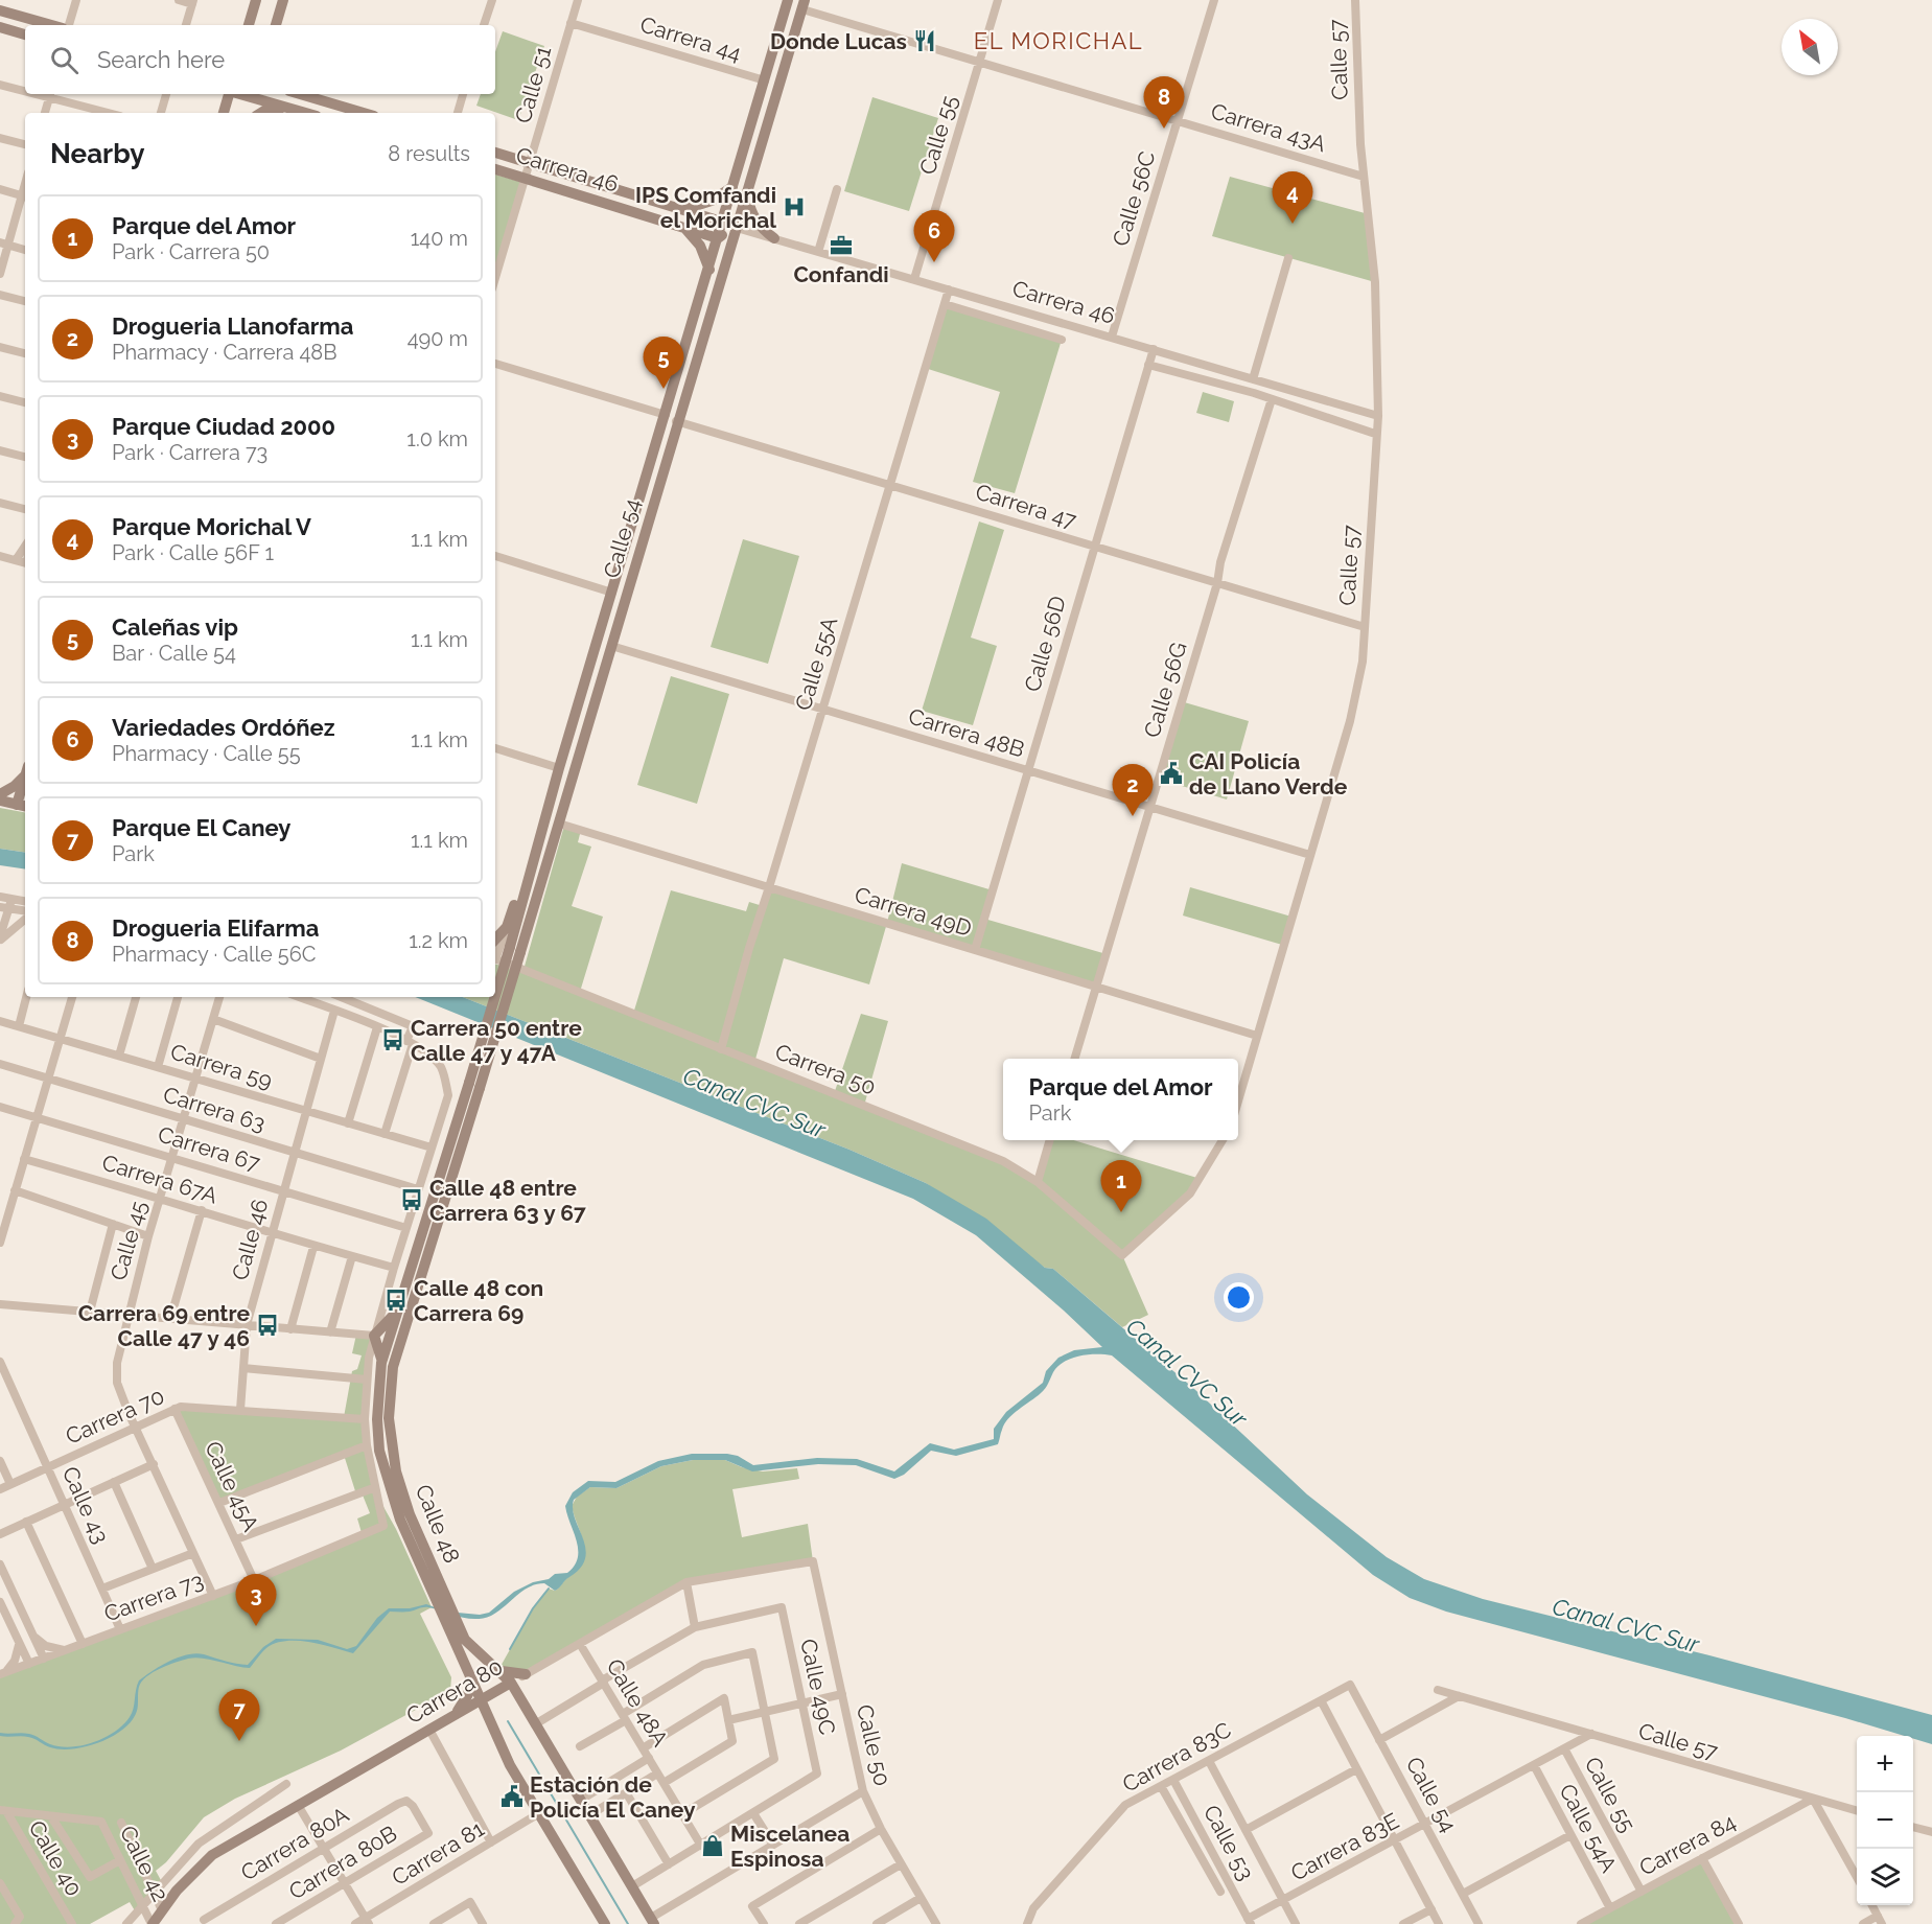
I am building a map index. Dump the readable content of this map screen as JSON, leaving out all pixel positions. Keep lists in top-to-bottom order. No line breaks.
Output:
{"streets":{"main road":["Carrera 46","Calle 54","Calle 48","Carrera 80","Calle 42"],"street":["Carrera 44","Calle 57","Calle 51","Carrera 43A","Calle 55","Calle 56C","Carrera 47","Calle 56D","Calle 55A","Calle 56G","Carrera 48B","Carrera 49D","Carrera 59","Carrera 50","Carrera 63","Carrera 67","Carrera 67A","Calle 46","Calle 45","Carrera 70","Calle 45A","Calle 43","Carrera 73","Calle 49C","Calle 48A","Calle 50","Carrera 83C","Calle 54A","Calle 53","Carrera 80A","Carrera 84","Carrera 83E","Carrera 81","Calle 40","Carrera 80B"]},"crossings":[["Carrera 44","Calle 51"],["Carrera 44","Calle 54"],["Calle 57","Carrera 43A"],["Calle 57","Carrera 46"],["Calle 57","Carrera 47"],["Calle 57","Carrera 48B"],["Calle 57","Carrera 49D"],["Calle 57","Carrera 84"],["Calle 57","Carrera 83E"],["Calle 51","Carrera 46"],["Carrera 43A","Calle 55"],["Carrera 43A","Calle 56C"],["Carrera 43A","Calle 54"],["Calle 55","Carrera 46"],["Calle 55","Carrera 84"],["Calle 55","Carrera 83E"],["Carrera 46","Calle 56C"],["Carrera 46","Calle 54"],["Carrera 46","Calle 56D"],["Carrera 46","Calle 55A"],["Carrera 47","Calle 54"],["Carrera 47","Calle 56D"],["Carrera 47","Calle 55A"],["Carrera 47","Calle 56G"],["Calle 54","Carrera 48B"],["Calle 54","Carrera 49D"],["Calle 54","Calle 48"],["Calle 54","Carrera 83C"],["Calle 54","Carrera 83E"],["Calle 56D","Carrera 48B"],["Calle 56D","Carrera 49D"],["Calle 55A","Carrera 48B"],["Calle 55A","Carrera 49D"],["Calle 55A","Carrera 50"],["Calle 56G","Carrera 48B"],["Calle 56G","Carrera 49D"],["Carrera 59","Calle 46"],["Carrera 59","Calle 45"],["Carrera 63","Calle 46"],["Carrera 63","Calle 45"],["Carrera 67","Calle 46"],["Carrera 67","Calle 45"],["Carrera 67A","Calle 46"],["Carrera 67A","Calle 45"],["Calle 46","Carrera 70"],["Calle 45","Carrera 70"],["Calle 45","Carrera 73"],["Carrera 70","Calle 45A"],["Carrera 70","Calle 43"],["Calle 45A","Carrera 73"],["Calle 43","Carrera 73"],["Calle 48","Carrera 80"],["Calle 48","Carrera 81"],["Carrera 80","Calle 48A"],["Carrera 80","Calle 50"],["Carrera 80","Calle 42"],["Carrera 83C","Calle 53"],["Calle 54A","Carrera 84"],["Calle 54A","Carrera 83E"],["Calle 53","Carrera 83E"],["Carrera 80A","Carrera 80B"]],"districts":["EL MORICHAL"],"water":["Canal CVC Sur"],"places":{"restaurant":["Donde Lucas"],"hospital":["IPS Comfandi el Morichal"],"office":["Confandi"],"public building":["CAI Policía de Llano Verde","Estación de Policía El Caney"],"bus stop":["Carrera 50 entre Calle 47 y 47A","Calle 48 entre Carrera 63 y 67","Calle 48 con Carrera 69","Carrera 69 entre Calle 47 y 46"],"shop":["Miscelanea Espinosa"]},"north":"top left","page":{"search":"Search here","pins":["8","4","6","5","2","1","3","7"],"heading":["Nearby","8 results"],"list":[{"mark":"1","name":"Parque del Amor","note":"Park · Carrera 50","value":"140 m"},{"mark":"2","name":"Drogueria Llanofarma","note":"Pharmacy · Carrera 48B","value":"490 m"},{"mark":"3","name":"Parque Ciudad 2000","note":"Park · Carrera 73","value":"1.0 km"},{"mark":"4","name":"Parque Morichal V","note":"Park · Calle 56F 1","value":"1.1 km"},{"mark":"5","name":"Caleñas vip","note":"Bar · Calle 54","value":"1.1 km"},{"mark":"6","name":"Variedades Ordóñez","note":"Pharmacy · Calle 55","value":"1.1 km"},{"mark":"7","name":"Parque El Caney","note":"Park","value":"1.1 km"},{"mark":"8","name":"Drogueria Elifarma","note":"Pharmacy · Calle 56C","value":"1.2 km"}],"popup":["Parque del Amor","Park"],"map_buttons":["+","−"]}}
